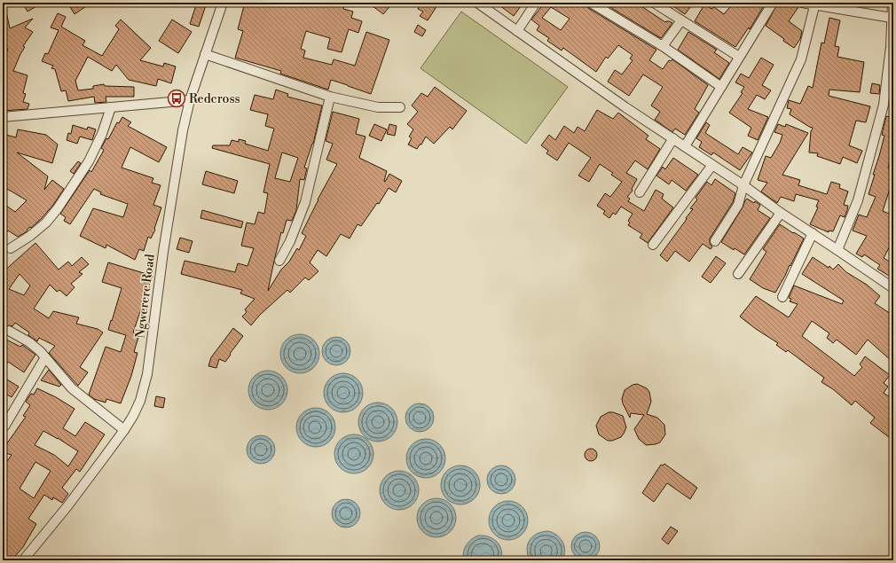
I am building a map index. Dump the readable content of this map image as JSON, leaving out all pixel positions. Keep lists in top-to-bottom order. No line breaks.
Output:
{"streets":{"street":["Ngwerere Road"]},"places":{"bus stop":["Redcross"]}}
